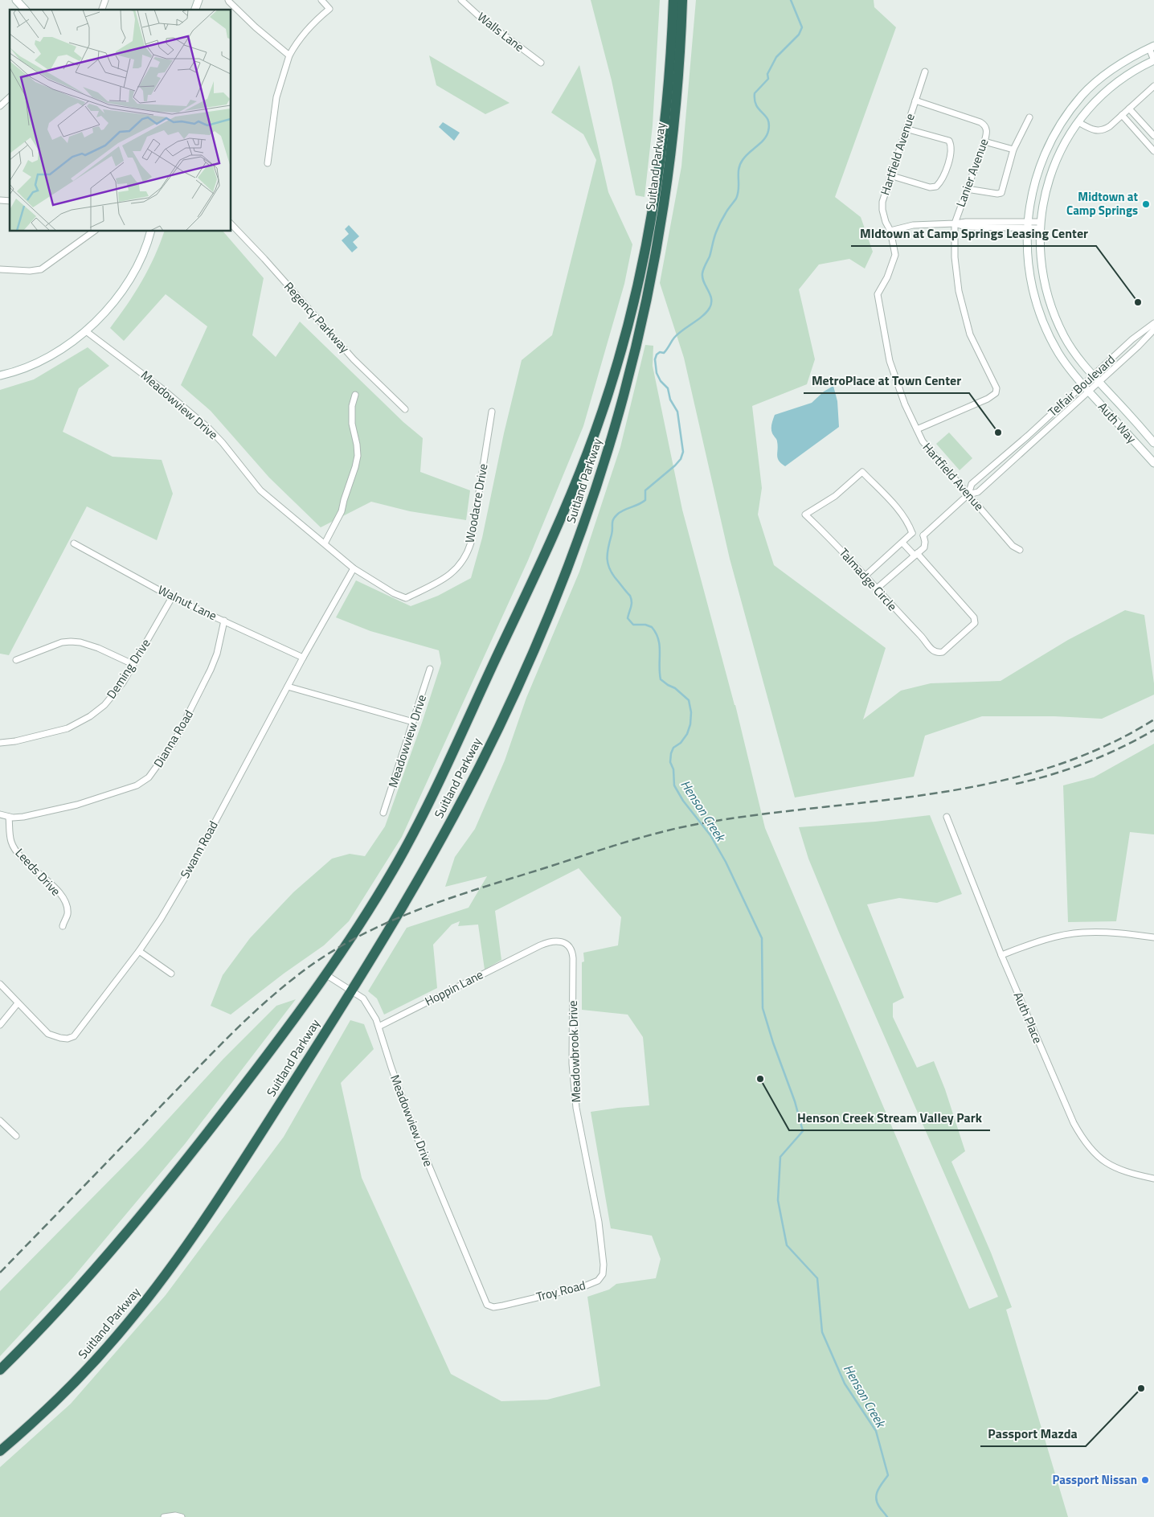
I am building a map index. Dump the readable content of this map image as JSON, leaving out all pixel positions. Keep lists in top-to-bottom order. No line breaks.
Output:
{"streets":{"highway":["Suitland Parkway"],"street":["Walls Lane","Hartfield Avenue","Lanier Avenue","Regency Parkway","Telfair Boulevard","Meadowview Drive","Auth Way","Woodacre Drive","Talmadge Circle","Walnut Lane","Deming Drive","Dianna Road","Swann Road","Leeds Drive","Hoppin Lane","Auth Place","Meadowbrook Drive","Troy Road"]},"crossings":[["Hartfield Avenue","Lanier Avenue"],["Hartfield Avenue","Telfair Boulevard"],["Suitland Parkway","Meadowview Drive"],["Telfair Boulevard","Auth Way"],["Meadowview Drive","Woodacre Drive"],["Meadowview Drive","Swann Road"],["Meadowview Drive","Hoppin Lane"],["Meadowview Drive","Troy Road"],["Woodacre Drive","Swann Road"],["Walnut Lane","Deming Drive"],["Walnut Lane","Dianna Road"],["Walnut Lane","Swann Road"],["Dianna Road","Leeds Drive"],["Hoppin Lane","Meadowbrook Drive"],["Meadowbrook Drive","Troy Road"]],"water":["Henson Creek"],"places":["Midtown at Camp Springs","MIdtown at Camp Springs Leasing Center","MetroPlace at Town Center","Henson Creek Stream Valley Park","Passport Mazda","Passport Nissan"]}
